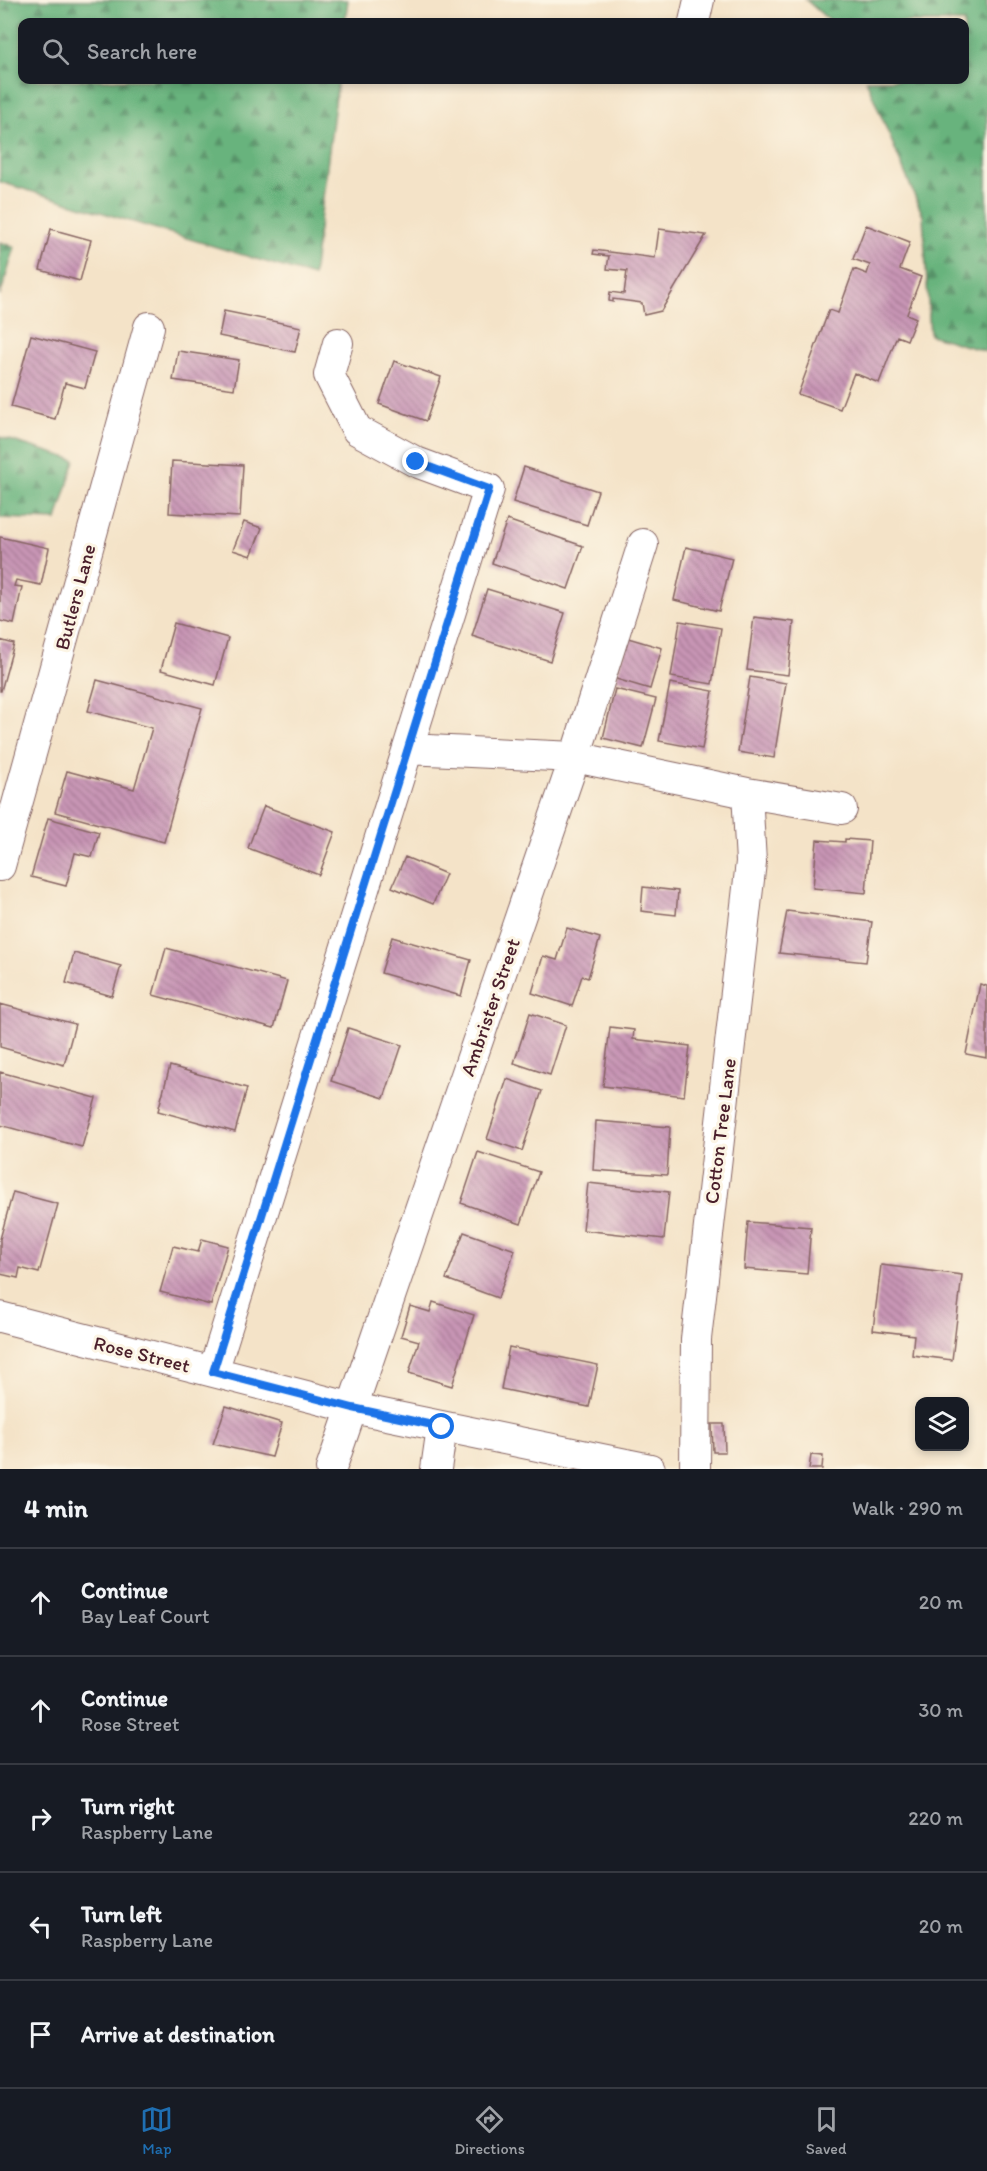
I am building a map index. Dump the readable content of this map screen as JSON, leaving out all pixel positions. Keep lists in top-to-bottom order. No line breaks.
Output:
{"streets":{"street":["Butlers Lane","Ambrister Street","Cotton Tree Lane","Rose Street"]},"crossings":[["Ambrister Street","Rose Street"]],"page":{"search":"Search here","heading":["4 min","Walk · 290 m"],"list":[["Continue","Bay Leaf Court","20 m"],["Continue","Rose Street","30 m"],["Turn right","Raspberry Lane","220 m"],["Turn left","Raspberry Lane","20 m"],"Arrive at destination"],"nav":["Map","Directions","Saved"]}}
